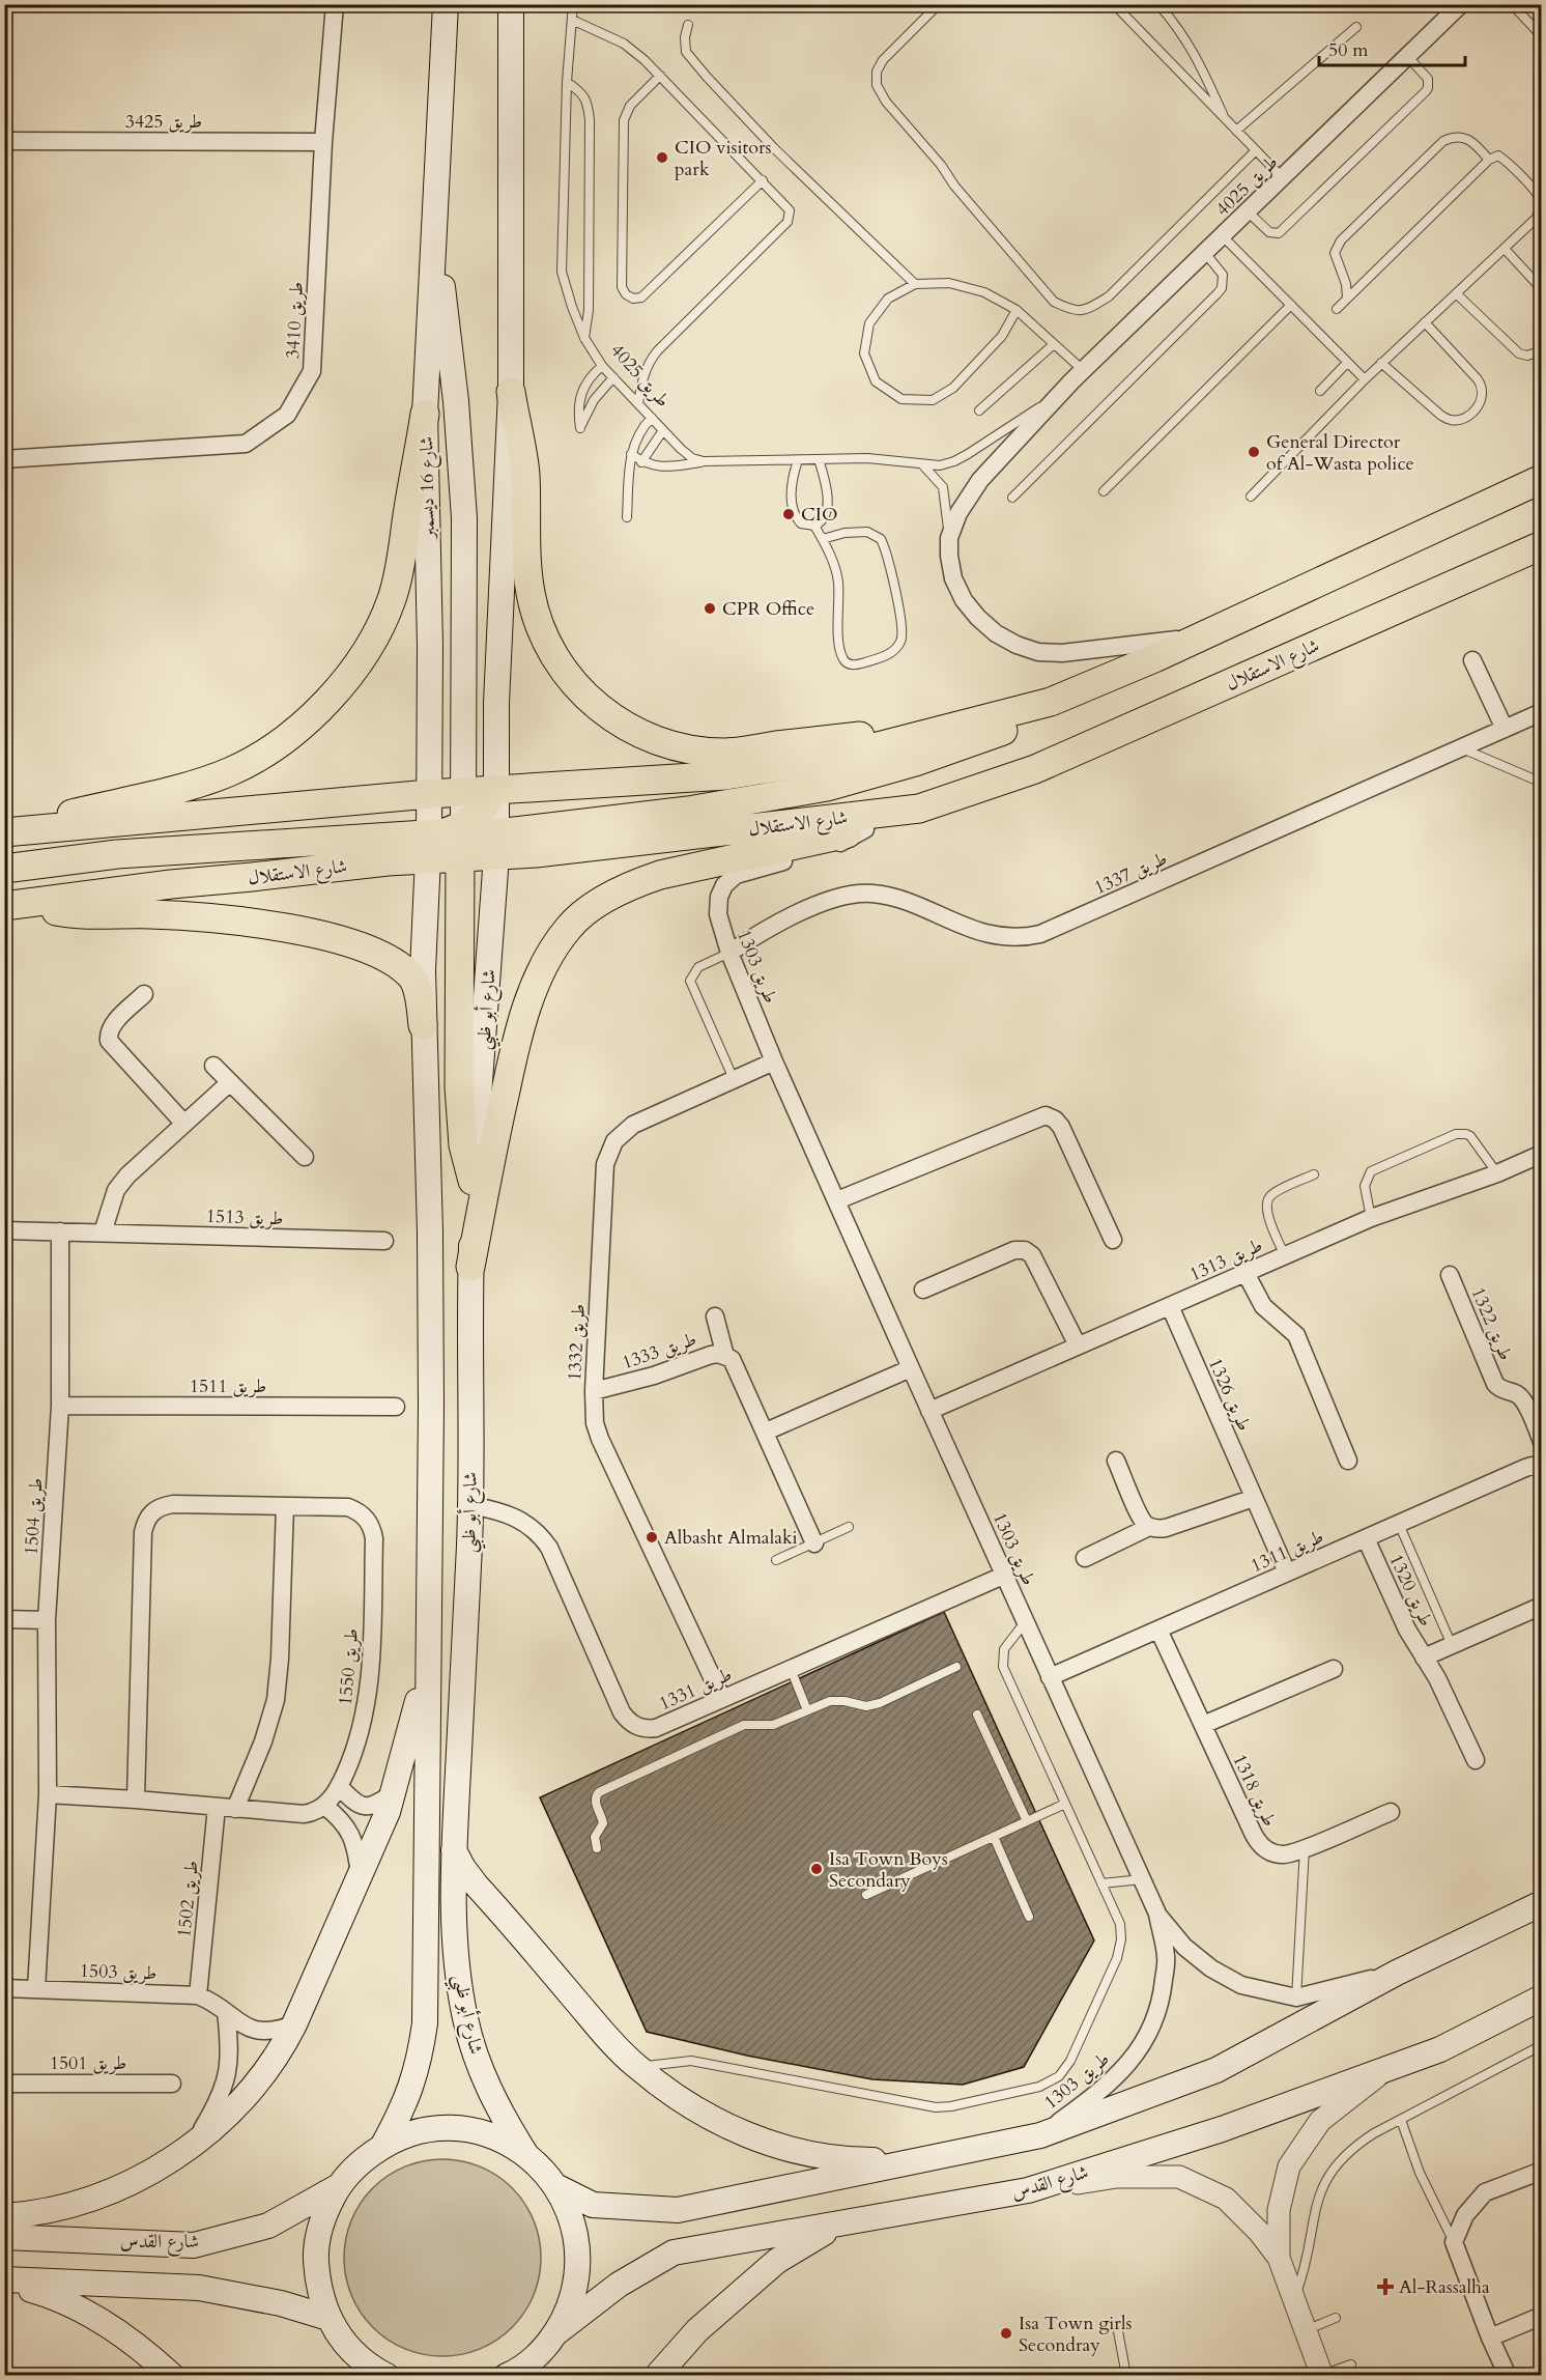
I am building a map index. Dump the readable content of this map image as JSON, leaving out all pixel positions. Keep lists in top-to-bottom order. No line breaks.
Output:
{"streets":{"main road":["شارع 16 ديسمبر","شارع الاستقلال","شارع أبو ظبي","شارع القدس"],"street":["طريق 3425","طريق 4025","طريق 3410","طريق 1337","طريق 1303","طريق 1513","طريق 1313","طريق 1322","طريق 1332","طريق 1333","طريق 1511","طريق 1326","طريق 1504","طريق 1311","طريق 1320","طريق 1550","طريق 1331","طريق 1318","طريق 1502","طريق 1503","طريق 1501"]},"crossings":[["طريق 3425","طريق 3410"],["شارع الاستقلال","شارع أبو ظبي"],["طريق 1337","طريق 1303"],["طريق 1303","طريق 1313"],["طريق 1303","طريق 1332"],["طريق 1303","طريق 1311"],["طريق 1303","طريق 1331"],["شارع أبو ظبي","طريق 1331"],["طريق 1513","طريق 1504"],["طريق 1313","طريق 1326"],["طريق 1332","طريق 1333"],["طريق 1332","طريق 1331"],["طريق 1511","طريق 1504"],["طريق 1326","طريق 1311"],["طريق 1504","طريق 1503"],["طريق 1311","طريق 1320"],["طريق 1311","طريق 1318"],["طريق 1502","طريق 1503"]],"places":{"other":["CIO visitors park","General Director of Al-Wasta police","CIO","CPR Office","Albasht Almalaki","Isa Town Boys Secondary","Isa Town girls Secondray"],"health":["Al-Rassalha"]},"scale_bar":"50 m"}
